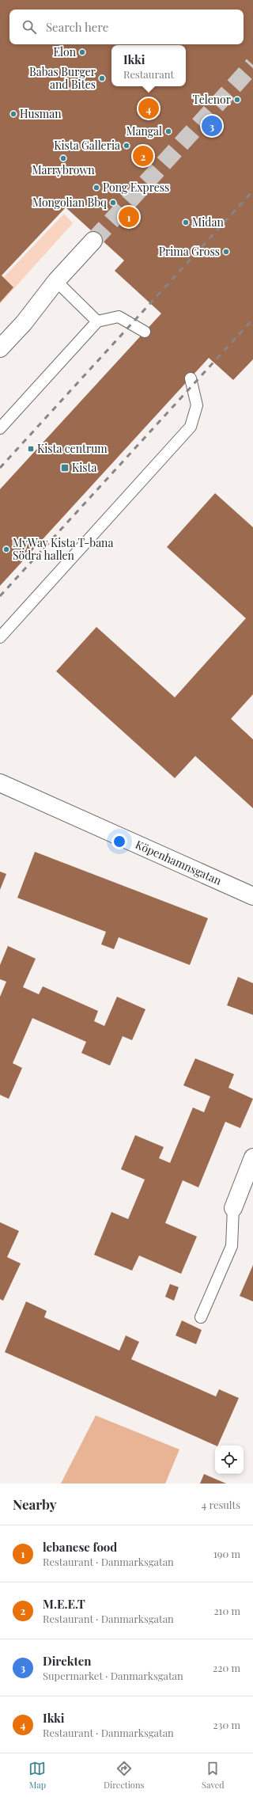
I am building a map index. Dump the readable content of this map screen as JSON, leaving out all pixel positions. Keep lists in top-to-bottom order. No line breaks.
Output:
{"streets":{"street":["Köpenhamnsgatan"]},"places":{"other":["Elon","Babas Burger and Bites","Telenor","Husman","Mangal","Kista Galleria","Marrybrown","Pong Express","Mongolian Bbq","Midan","Prima Gross","MyWay Kista T-bana Södra hallen"],"transit":["Kista centrum","Kista"]},"page":{"search":"Search here","popup":["Ikki","Restaurant"],"pins":["4","3","2","1"],"heading":["Nearby","4 results"],"list":[{"mark":"1","name":"lebanese food","note":"Restaurant · Danmarksgatan","value":"190 m"},{"mark":"2","name":"M.E.E.T","note":"Restaurant · Danmarksgatan","value":"210 m"},{"mark":"3","name":"Direkten","note":"Supermarket · Danmarksgatan","value":"220 m"},{"mark":"4","name":"Ikki","note":"Restaurant · Danmarksgatan","value":"230 m"}],"nav":["Map","Directions","Saved"]}}
